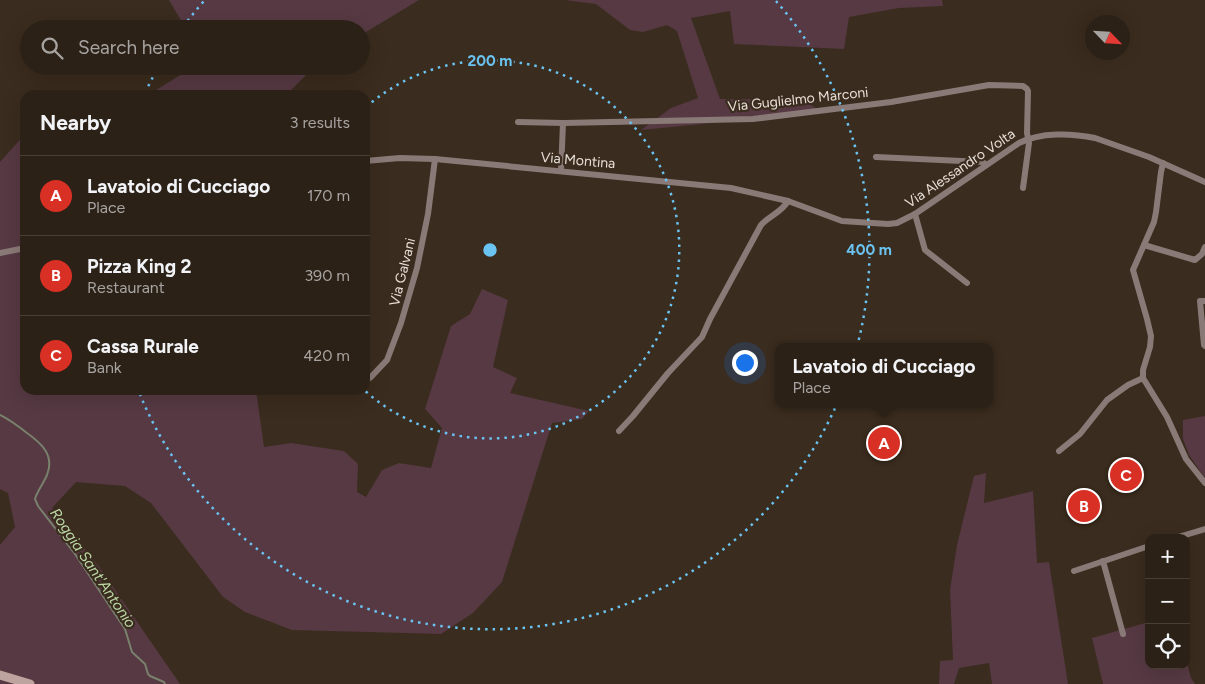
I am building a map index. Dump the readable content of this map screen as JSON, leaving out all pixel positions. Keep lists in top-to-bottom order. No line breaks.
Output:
{"streets":{"street":["Via Guglielmo Marconi","Via Montina","Via Alessandro Volta","Via Galvani"]},"crossings":[["Via Guglielmo Marconi","Via Alessandro Volta"],["Via Montina","Via Alessandro Volta"],["Via Montina","Via Galvani"]],"water":["Roggia Sant'Antonio"],"north":"bottom right","page":{"search":"Search here","heading":["Nearby","3 results"],"list":[{"mark":"A","name":"Lavatoio di Cucciago","note":"Place","value":"170 m"},{"mark":"B","name":"Pizza King 2","note":"Restaurant","value":"390 m"},{"mark":"C","name":"Cassa Rurale","note":"Bank","value":"420 m"}],"popup":["Lavatoio di Cucciago","Place"],"pins":["A","C","B"],"map_buttons":["+","−"]},"rings":["200 m","400 m"]}
